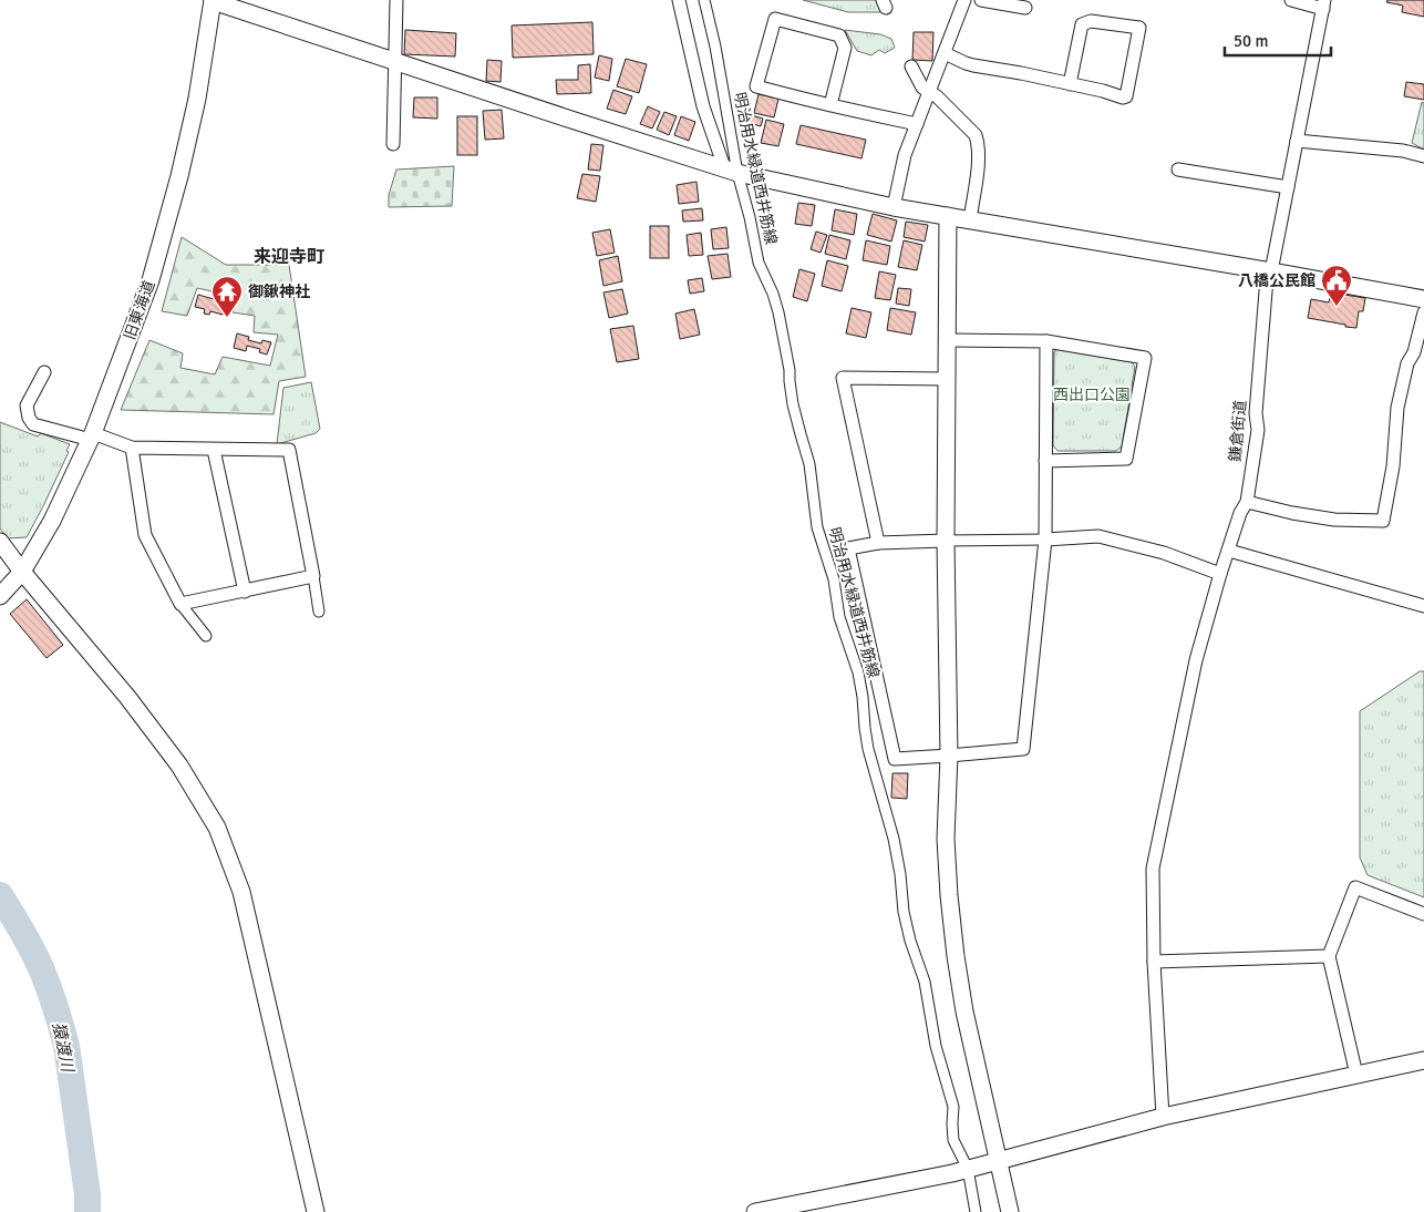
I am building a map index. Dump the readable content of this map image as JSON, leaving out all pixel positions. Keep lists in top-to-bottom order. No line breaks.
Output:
{"streets":{"street":["明治用水緑道西井筋線","旧東海道","鎌倉街道"]},"districts":["来迎寺町"],"water":["猿渡川"],"parks":["西出口公園"],"places":{"public building":["八橋公民館"],"temple":["御鍬神社"]},"scale_bar":"50 m"}
